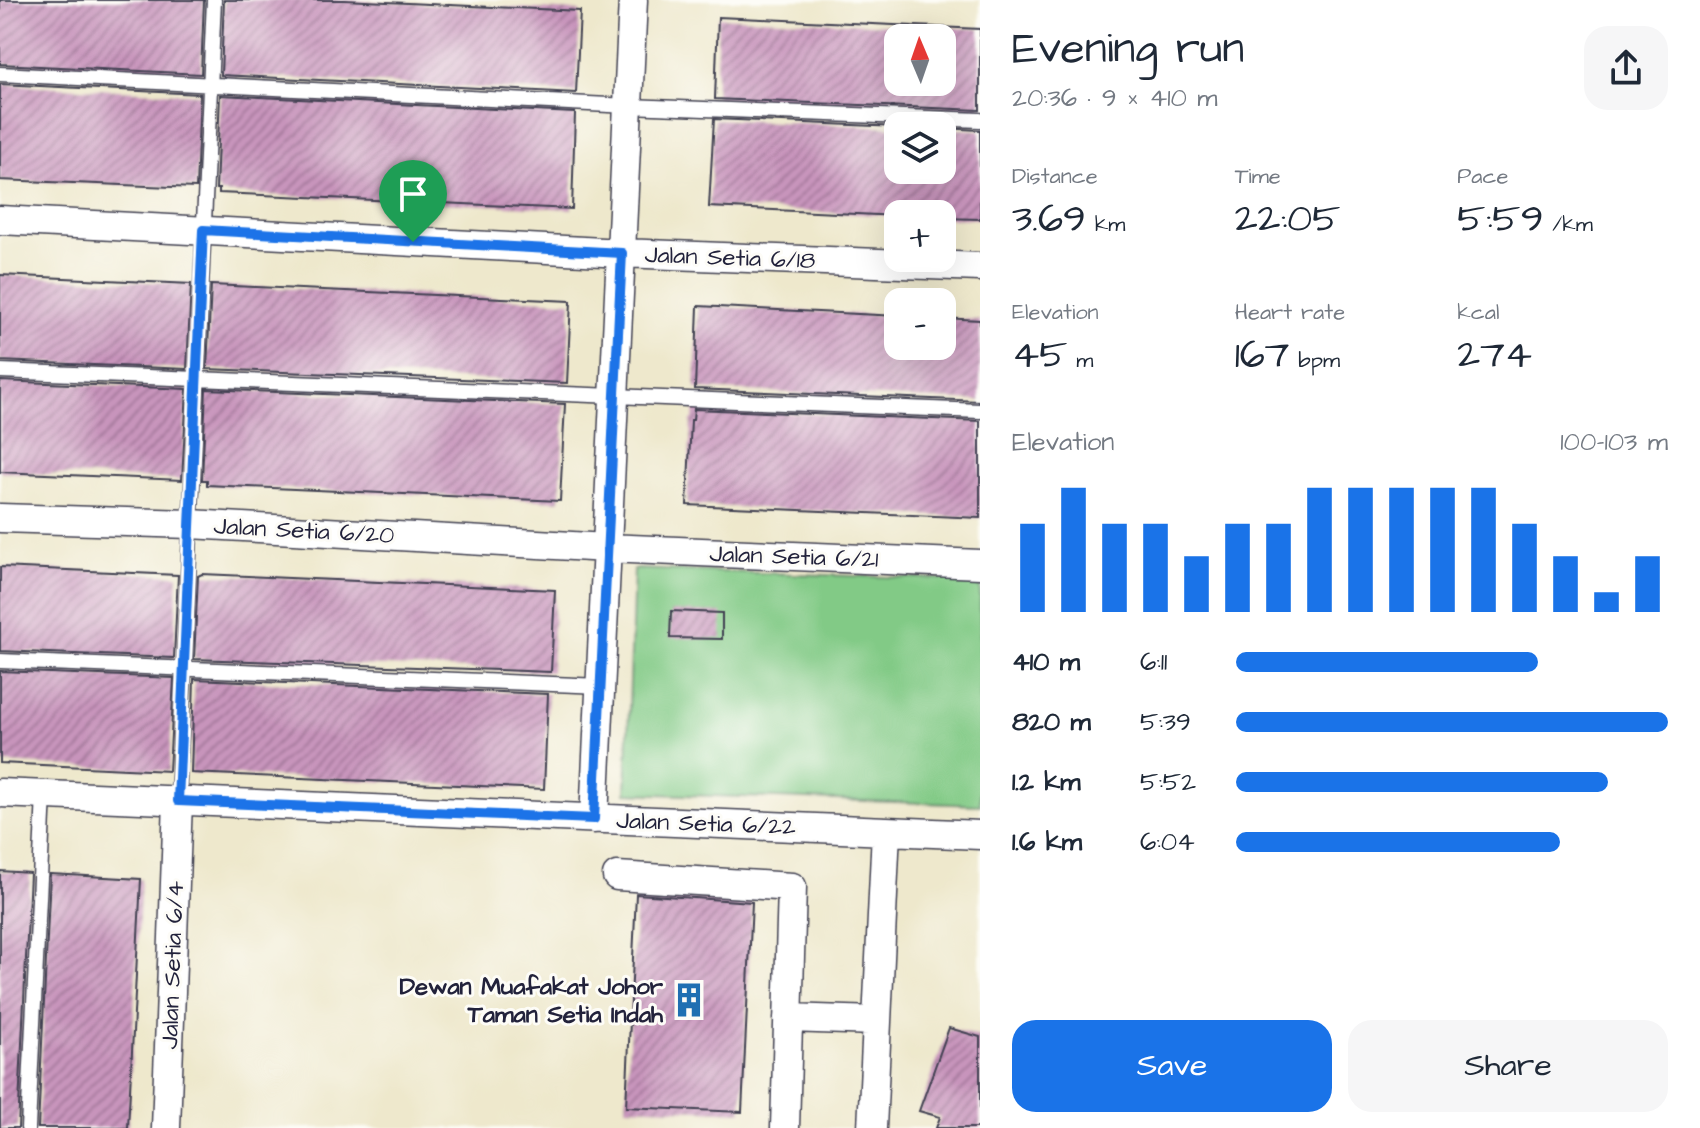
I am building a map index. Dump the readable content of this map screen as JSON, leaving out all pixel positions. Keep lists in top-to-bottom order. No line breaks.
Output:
{"streets":{"street":["Jalan Setia 6/18","Jalan Setia 6/20","Jalan Setia 6/21","Jalan Setia 6/22","Jalan Setia 6/4"]},"crossings":[["Jalan Setia 6/20","Jalan Setia 6/21"],["Jalan Setia 6/22","Jalan Setia 6/4"]],"places":{"building":["Dewan Muafakat Johor Taman Setia Indah"]},"north":"top","page":{"heading":["Evening run","20:36 · 9 × 410 m"],"map_buttons":["+","−"],"stats":[["Distance","3.69 km"],["Time","22:05"],["Pace","5:59 /km"],["Elevation","45 m"],["Heart rate","167 bpm"],["kcal","274"]],"chart":["Elevation","100–103 m"],"list":[{"name":"410 m","note":"6:11"},{"name":"820 m","note":"5:39"},{"name":"1.2 km","note":"5:52"},{"name":"1.6 km","note":"6:04"}],"buttons":["Save","Share"]}}
